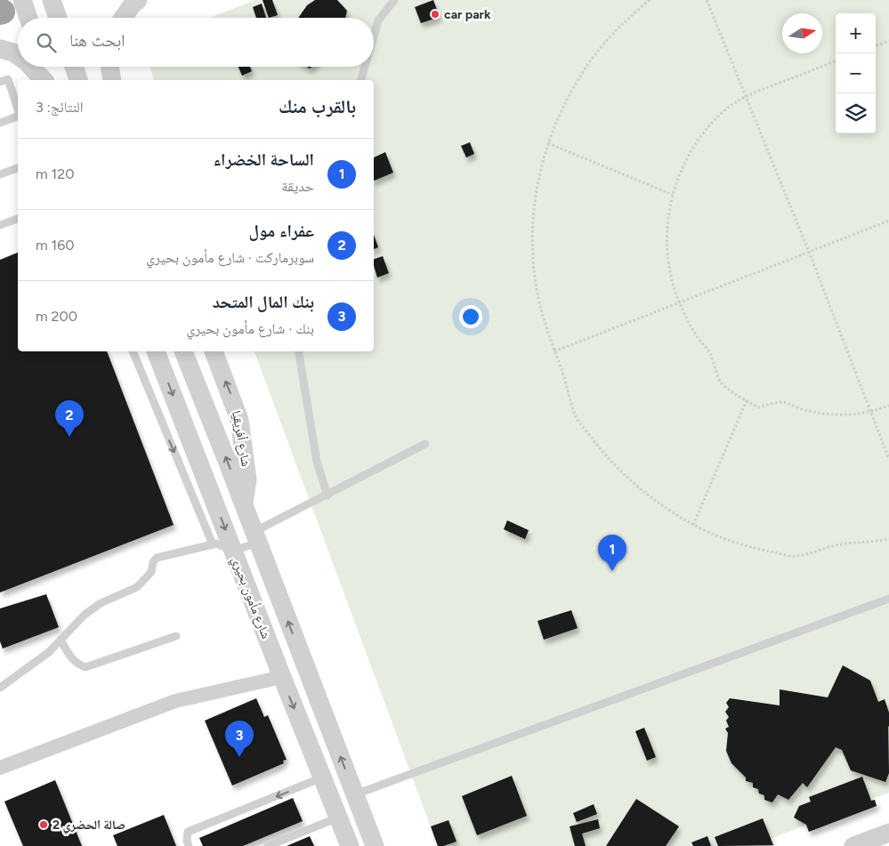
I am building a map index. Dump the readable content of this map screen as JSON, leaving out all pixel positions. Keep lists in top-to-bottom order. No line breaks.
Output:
{"streets":{"street":["شارع أفريقيا","شارع مأمون بحيري"]},"places":["car park","صالة الحضري 2"],"north":"right","page":{"map_buttons":["+","−"],"search":"ابحث هنا","heading":["بالقرب منك","النتائج: 3"],"list":[{"mark":"1","name":"الساحة الخضراء","note":"حديقة","value":"120 m"},{"mark":"2","name":"عفراء مول","note":"سوبرماركت · شارع مأمون بحيري","value":"160 m"},{"mark":"3","name":"بنك المال المتحد","note":"بنك · شارع مأمون بحيري","value":"200 m"}],"pins":["2","1","3"]}}
